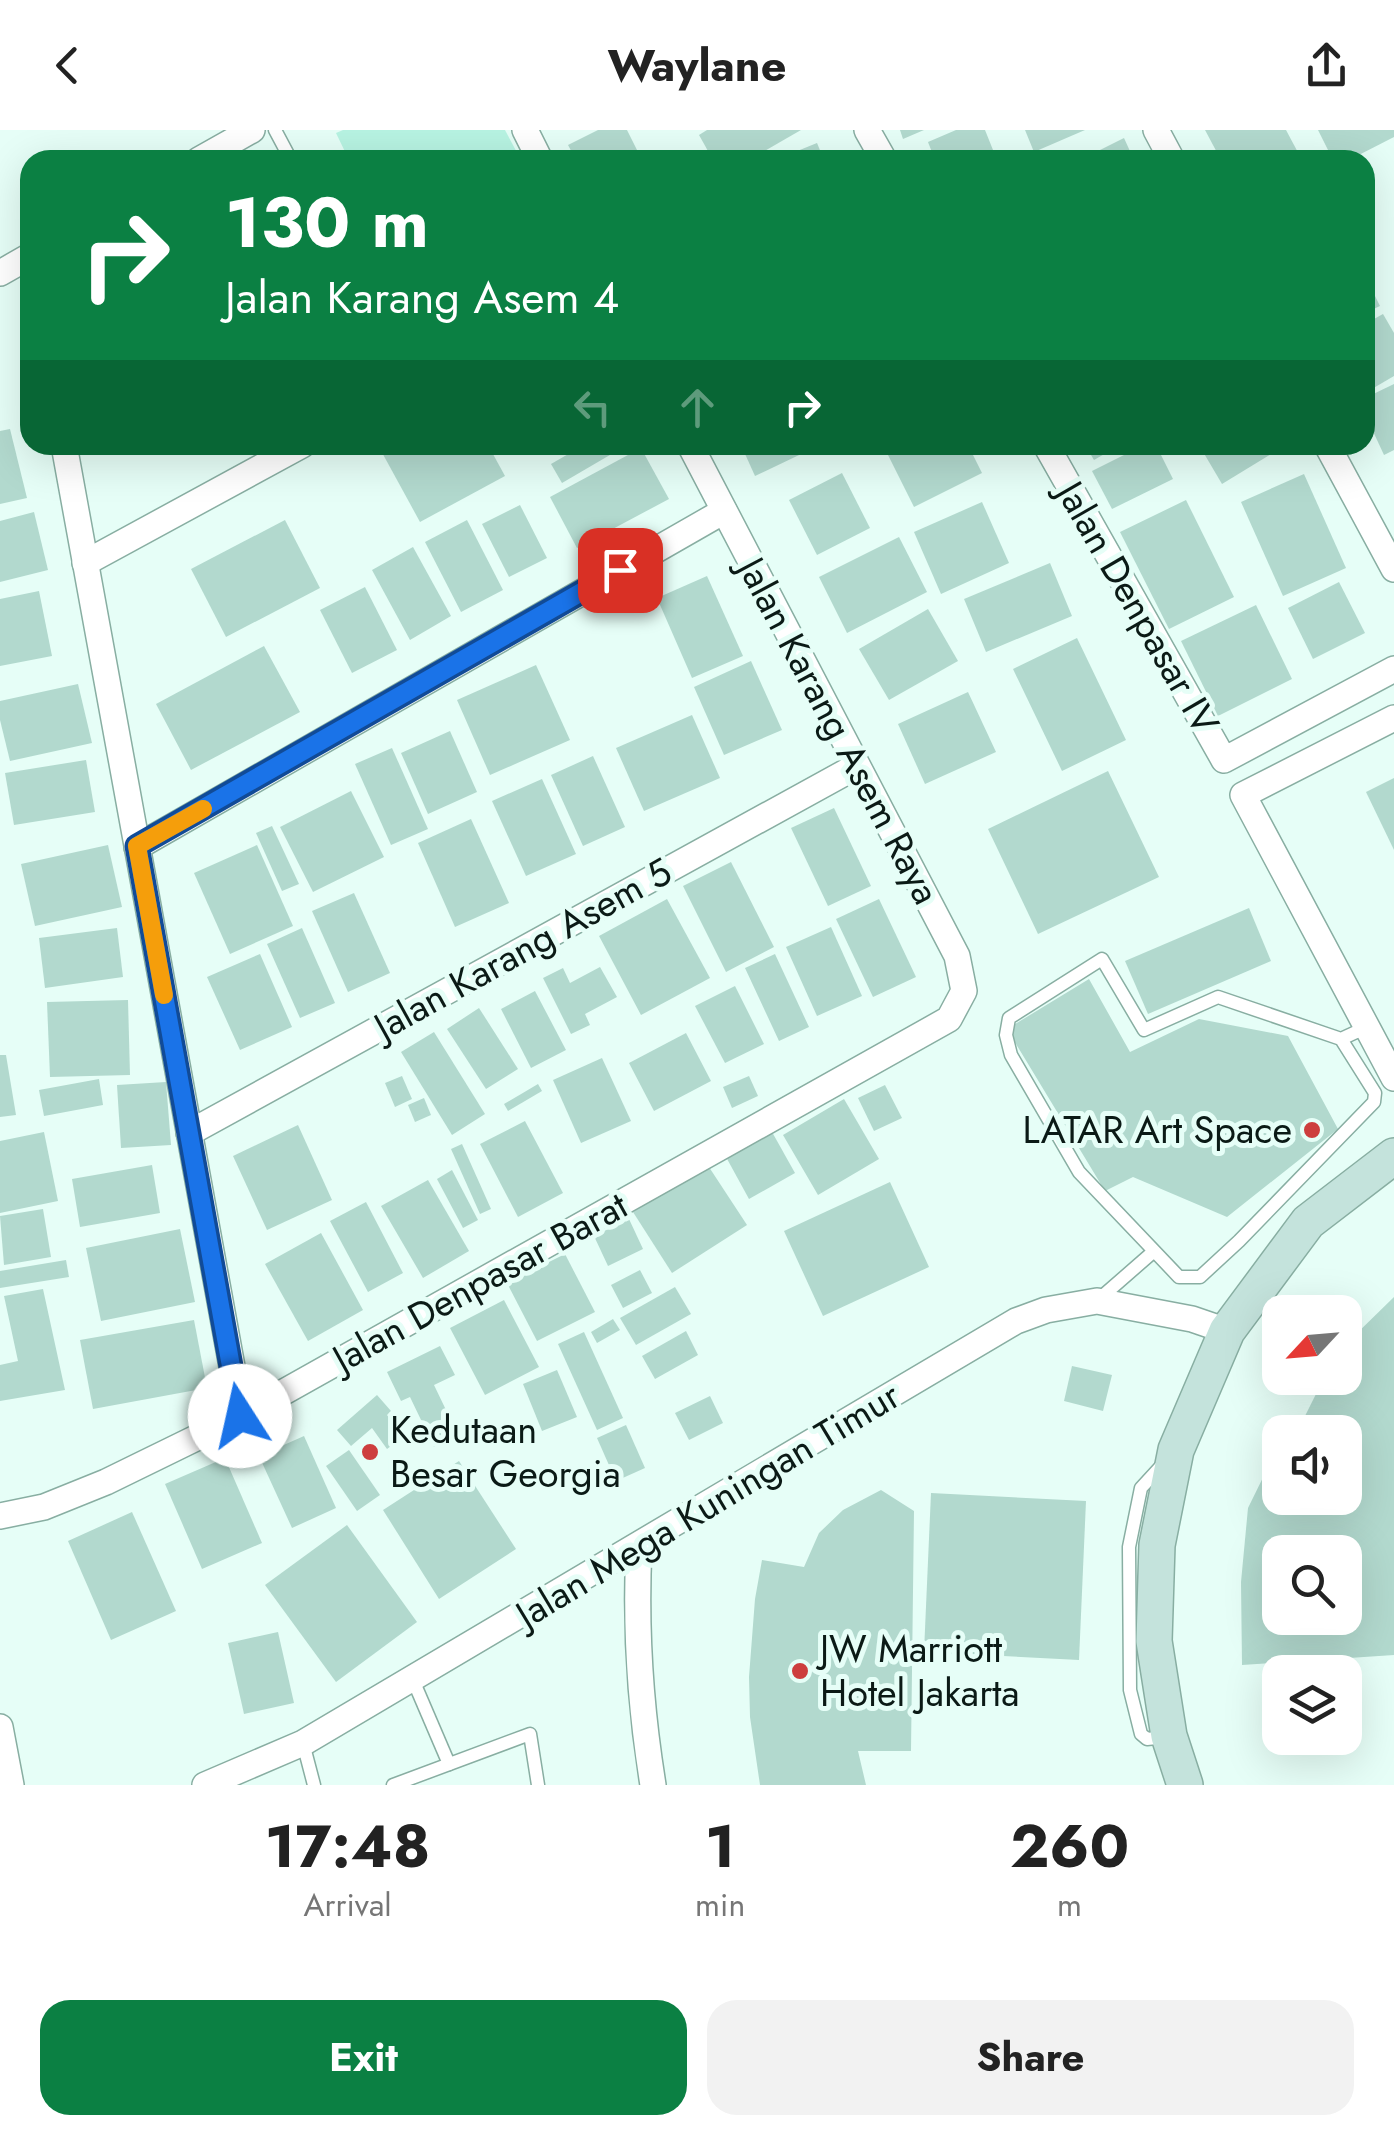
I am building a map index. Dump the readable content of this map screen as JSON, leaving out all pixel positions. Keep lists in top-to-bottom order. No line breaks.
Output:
{"streets":{"street":["Jalan Denpasar IV","Jalan Karang Asem Raya","Jalan Karang Asem 5","Jalan Denpasar Barat","Jalan Mega Kuningan Timur"]},"crossings":[["Jalan Karang Asem Raya","Jalan Karang Asem 5"],["Jalan Karang Asem Raya","Jalan Denpasar Barat"]],"places":["LATAR Art Space","Kedutaan Besar Georgia","JW Marriott Hotel Jakarta"],"north":"bottom left","page":{"header":"Waylane","turn":["130 m","Jalan Karang Asem 4"],"eta":["17:48","Arrival","1","min","260","m"],"buttons":["Exit","Share"]}}
